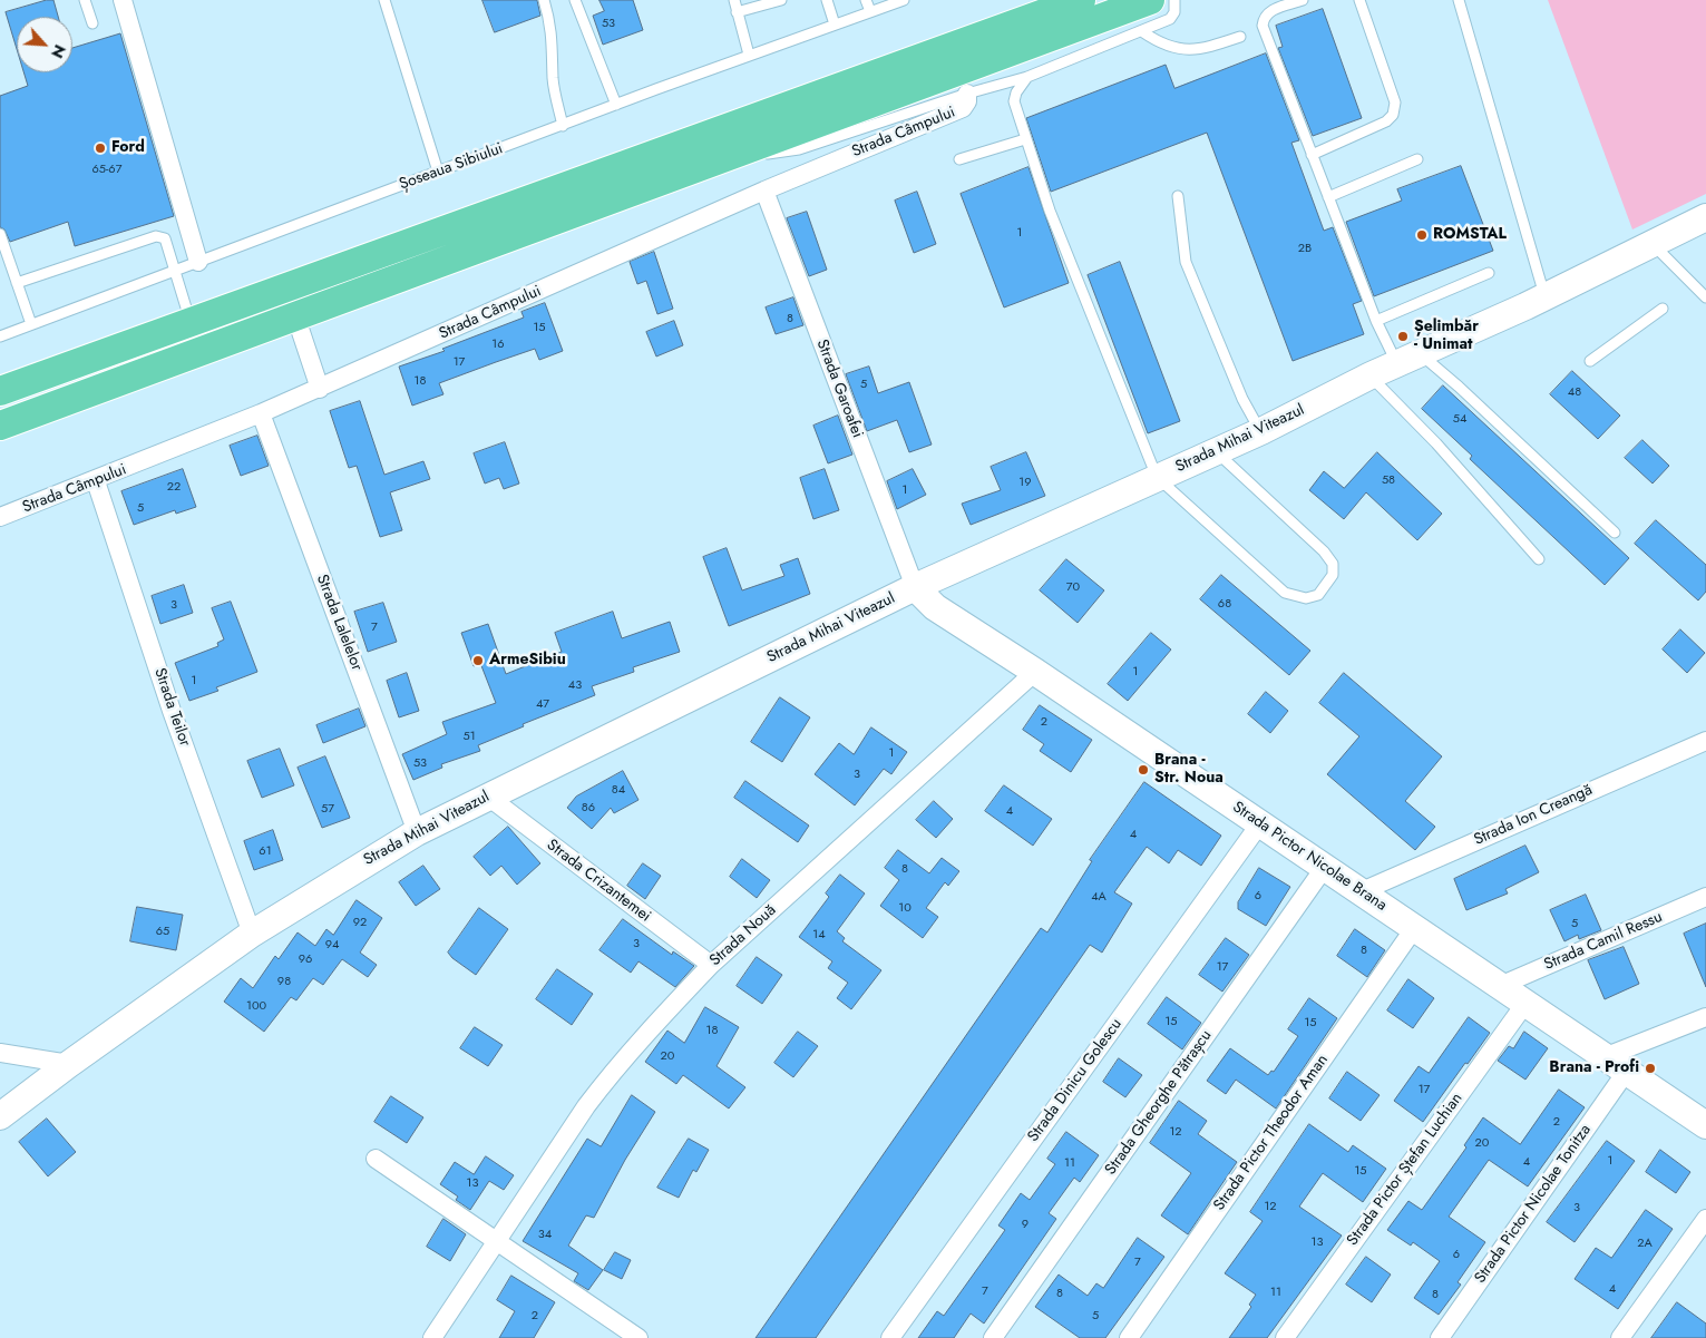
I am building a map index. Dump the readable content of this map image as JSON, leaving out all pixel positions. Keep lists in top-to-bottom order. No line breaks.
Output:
{"streets":{"main road":["Strada Mihai Viteazul","Strada Pictor Nicolae Brana"],"street":["Strada Câmpului","Strada Garoafei","Strada Lalelelor","Strada Teilor","Strada Ion Creangă","Strada Crizantemei","Strada Nouă","Strada Camil Ressu","Strada Dinicu Golescu","Strada Gheorghe Pătrașcu","Strada Pictor Theodor Aman","Strada Pictor Ștefan Luchian","Strada Pictor Nicolae Tonitza"],"lane":["Șoseaua Sibiului"]},"crossings":[["Strada Câmpului","Strada Garoafei"],["Strada Câmpului","Strada Lalelelor"],["Strada Câmpului","Strada Teilor"],["Strada Garoafei","Strada Mihai Viteazul"],["Strada Garoafei","Strada Pictor Nicolae Brana"],["Strada Mihai Viteazul","Strada Lalelelor"],["Strada Mihai Viteazul","Strada Teilor"],["Strada Mihai Viteazul","Strada Pictor Nicolae Brana"],["Strada Mihai Viteazul","Strada Crizantemei"],["Strada Ion Creangă","Strada Pictor Nicolae Brana"],["Strada Pictor Nicolae Brana","Strada Nouă"],["Strada Pictor Nicolae Brana","Strada Camil Ressu"],["Strada Pictor Nicolae Brana","Strada Dinicu Golescu"],["Strada Pictor Nicolae Brana","Strada Gheorghe Pătrașcu"],["Strada Pictor Nicolae Brana","Strada Pictor Theodor Aman"],["Strada Pictor Nicolae Brana","Strada Pictor Ștefan Luchian"],["Strada Pictor Nicolae Brana","Strada Pictor Nicolae Tonitza"],["Strada Crizantemei","Strada Nouă"]],"places":["Ford","ROMSTAL","Șelimbăr - Unimat","ArmeSibiu","Brana - Str. Noua","Brana - Profi"],"house_numbers":["53","65-67","1","2B","8","15","16","17","18","5","48","54","58","19","22","1","5","70","68","3","7","1","1","43","47","2","51","1","53","3","84","86","57","4","4","61","8","6","4A","10","92","5","65","14","3","94","8","96","17","98","100","15","15","18","20","17","2","12","20","1","4","11","15","13","12","3","9","34","13","2A","6","7","4","7","11","8","8","2","5"],"north":"bottom right"}
